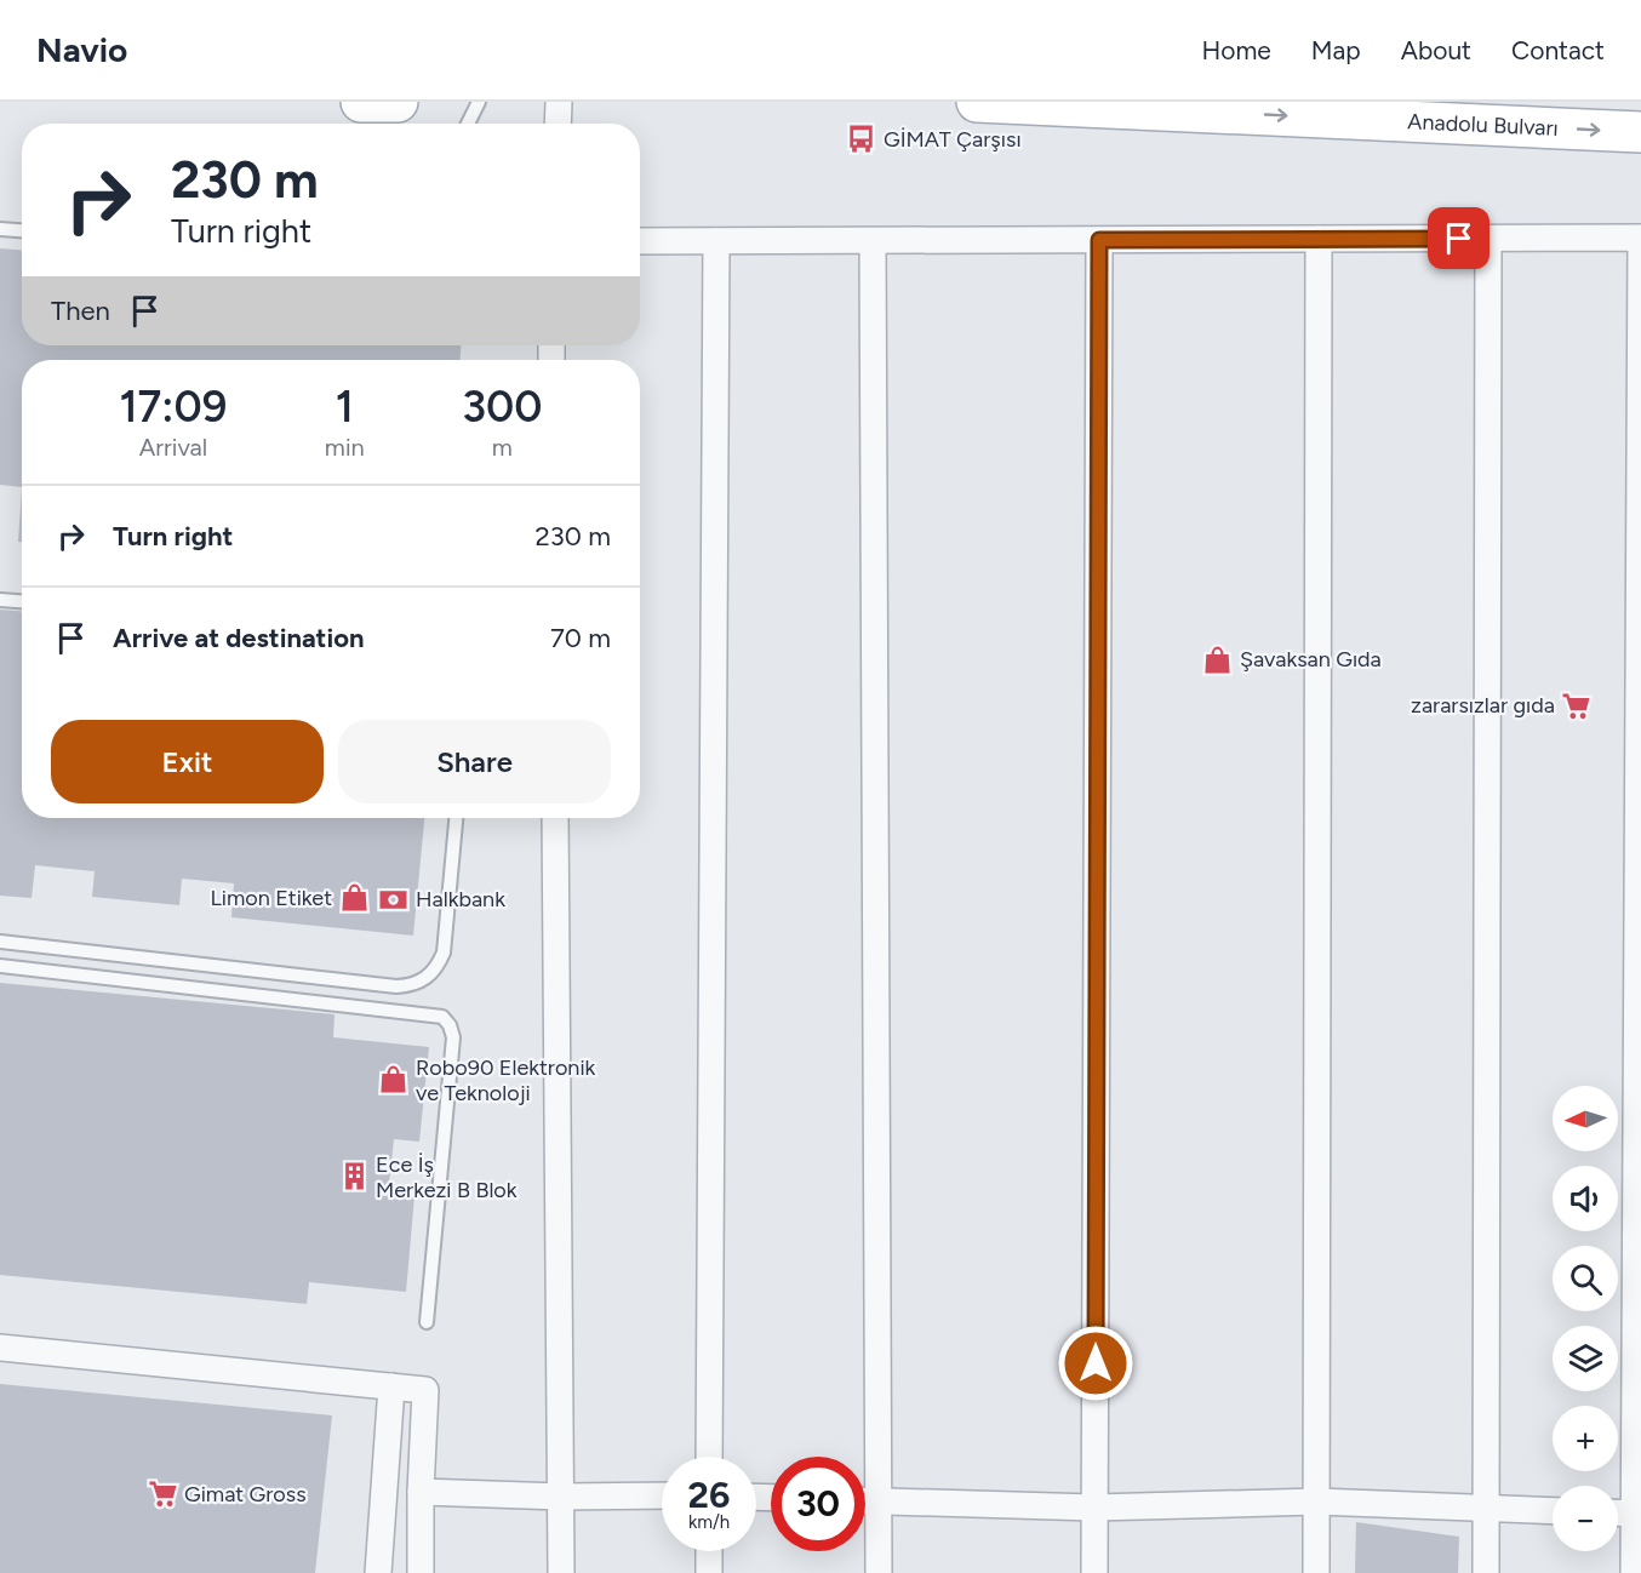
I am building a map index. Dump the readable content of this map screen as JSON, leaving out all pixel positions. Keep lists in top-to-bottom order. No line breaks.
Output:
{"streets":{"main road":["Anadolu Bulvarı"]},"one_way":["Anadolu Bulvarı"],"places":{"bus stop":["GİMAT Çarşısı"],"shop":["Şavaksan Gıda","Limon Etiket","Robo90 Elektronik ve Teknoloji"],"supermarket":["zararsızlar gıda","Gimat Gross"],"bank":["Halkbank"],"building":["Ece İş Merkezi B Blok"]},"north":"left","page":{"header":"Navio","nav":["Home","Map","About","Contact"],"turn":["230 m","Turn right"],"then":"Then","eta":["17:09","Arrival","1","min","300","m"],"list":[{"name":"Turn right","value":"230 m"},{"name":"Arrive at destination","value":"70 m"}],"buttons":["Exit","Share"],"map_buttons":["+","−"],"speed":"26 km/h","limit":"30"}}
